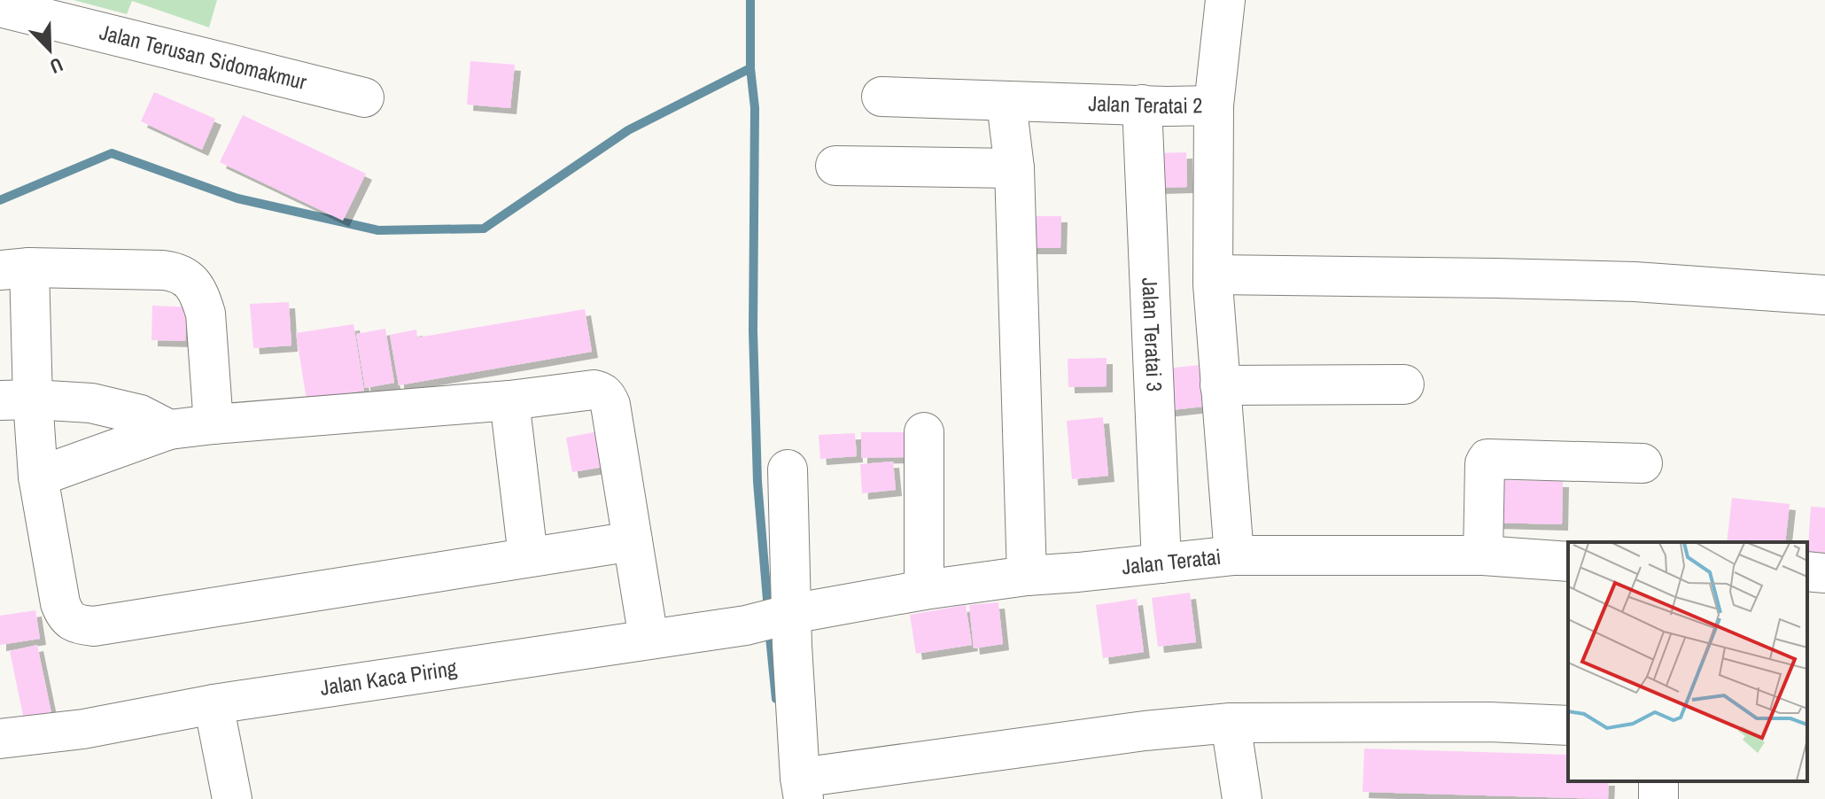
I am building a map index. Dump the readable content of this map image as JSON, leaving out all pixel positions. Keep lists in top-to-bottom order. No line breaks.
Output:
{"streets":{"street":["Jalan Terusan Sidomakmur","Jalan Teratai 2","Jalan Teratai 3","Jalan Teratai","Jalan Kaca Piring"]},"crossings":[["Jalan Teratai 2","Jalan Teratai 3"],["Jalan Teratai 2","Jalan Teratai"],["Jalan Teratai 3","Jalan Teratai"],["Jalan Teratai","Jalan Kaca Piring"]],"north":"bottom right"}
